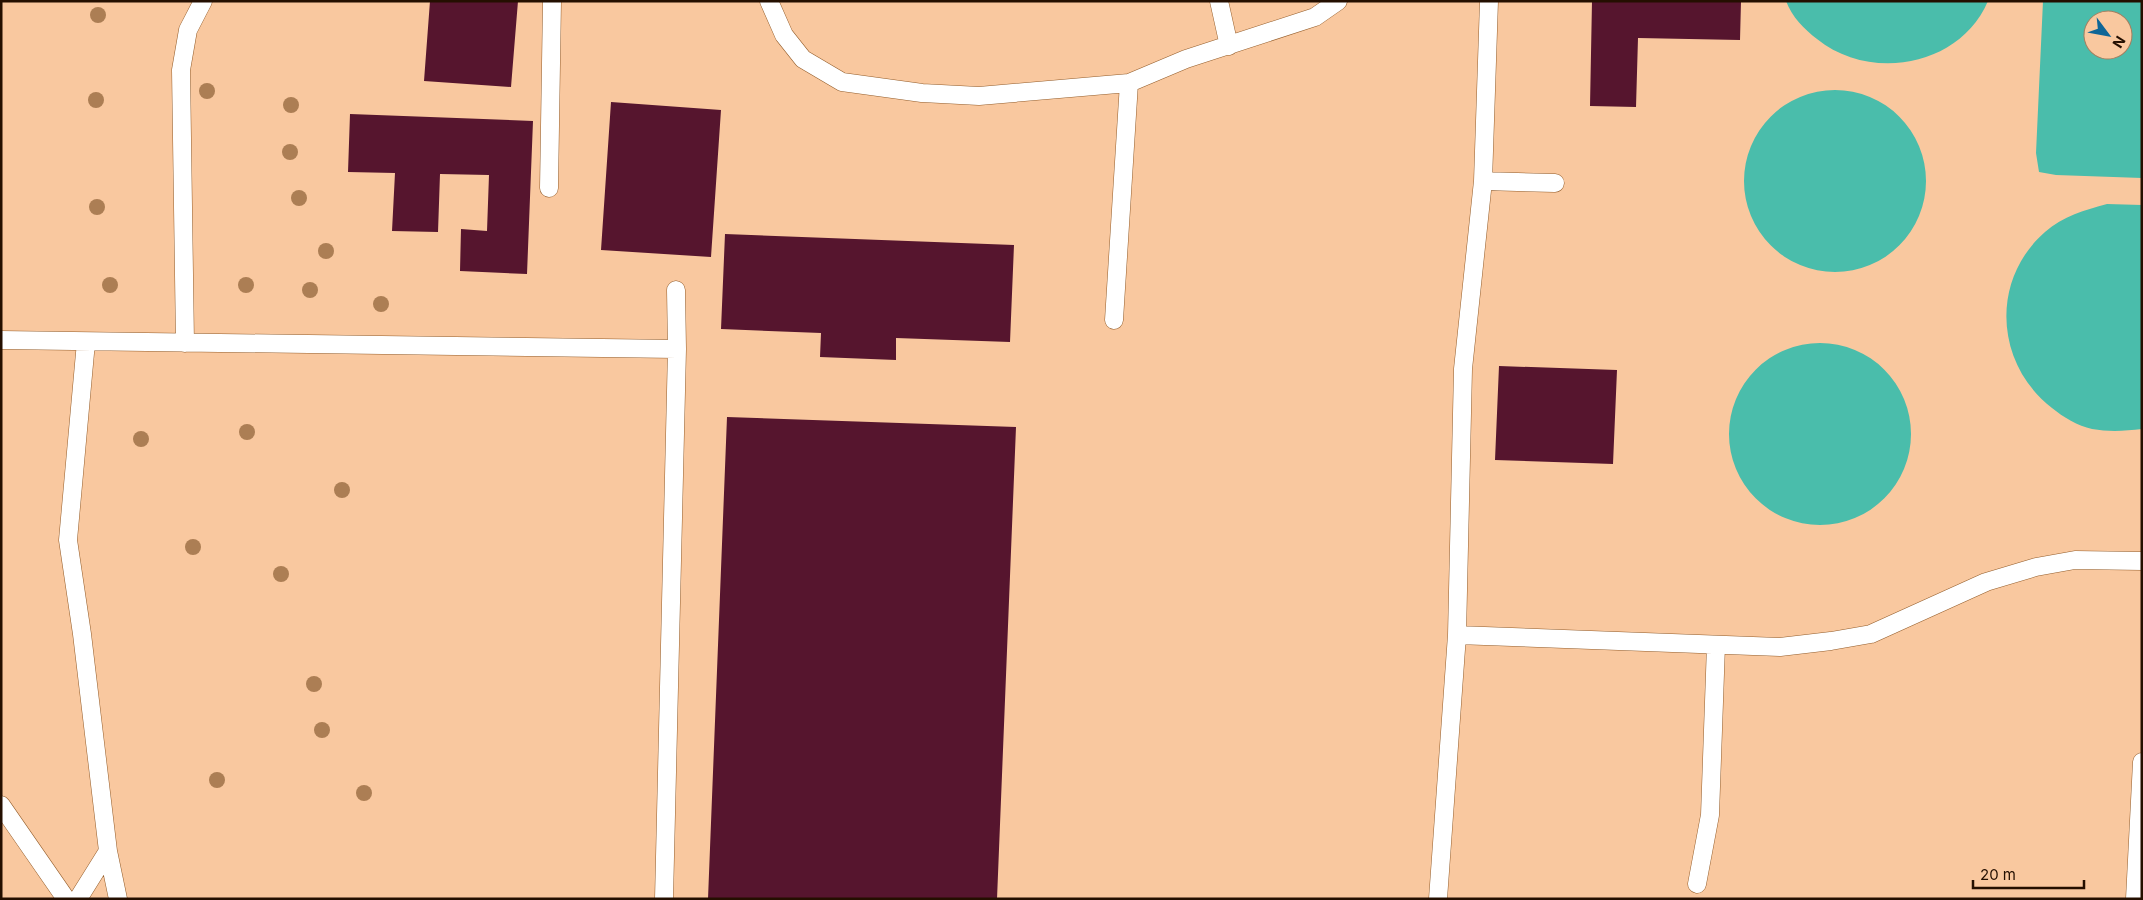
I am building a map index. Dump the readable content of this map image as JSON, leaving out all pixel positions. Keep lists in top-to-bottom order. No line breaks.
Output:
{"scale_bar":"20 m","north":"bottom right"}
